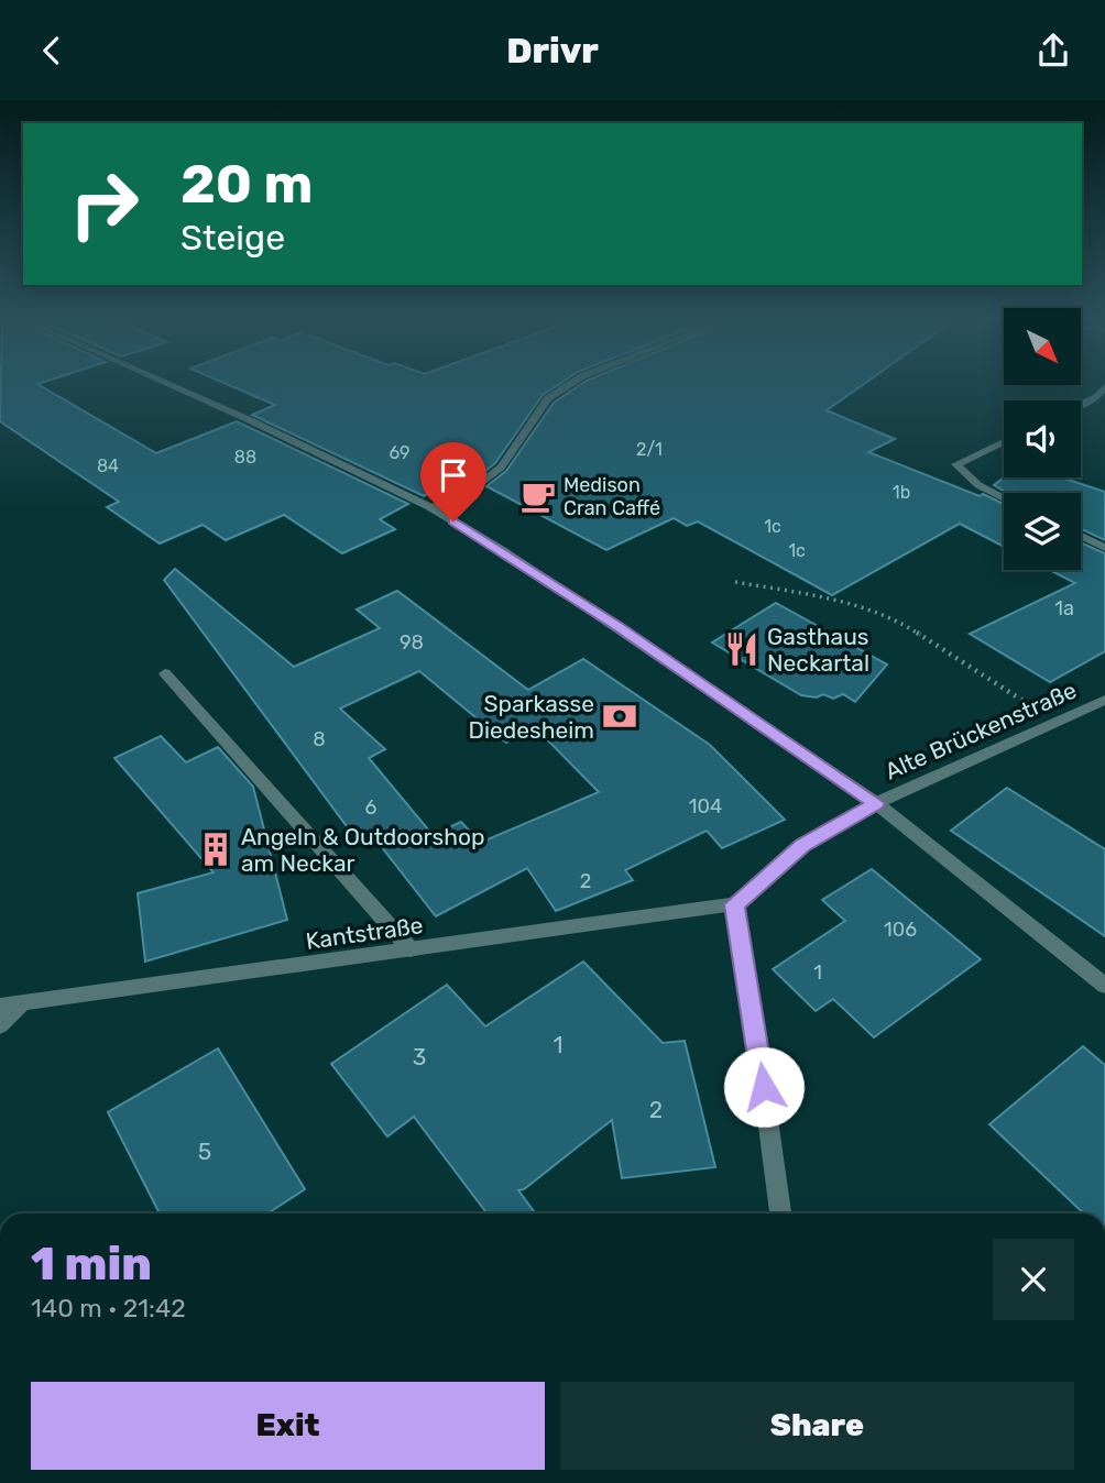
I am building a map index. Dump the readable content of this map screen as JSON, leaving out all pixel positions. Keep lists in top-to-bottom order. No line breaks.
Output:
{"streets":{"street":["Alte Brückenstraße","Kantstraße"]},"crossings":[["Alte Brückenstraße","Kantstraße"]],"places":{"cafe":["Medison Cran Caffé"],"restaurant":["Gasthaus Neckartal"],"bank":["Sparkasse Diedesheim"],"building":["Angeln & Outdoorshop am Neckar"]},"house_numbers":["2/1","69","88","84","1b","1c","1c","1a","98","8","104","6","2","106","1","1","3","2","5"],"north":"bottom right","page":{"header":"Drivr","turn":["20 m","Steige"],"heading":["1 min","140 m · 21:42"],"buttons":["Exit","Share"]}}
